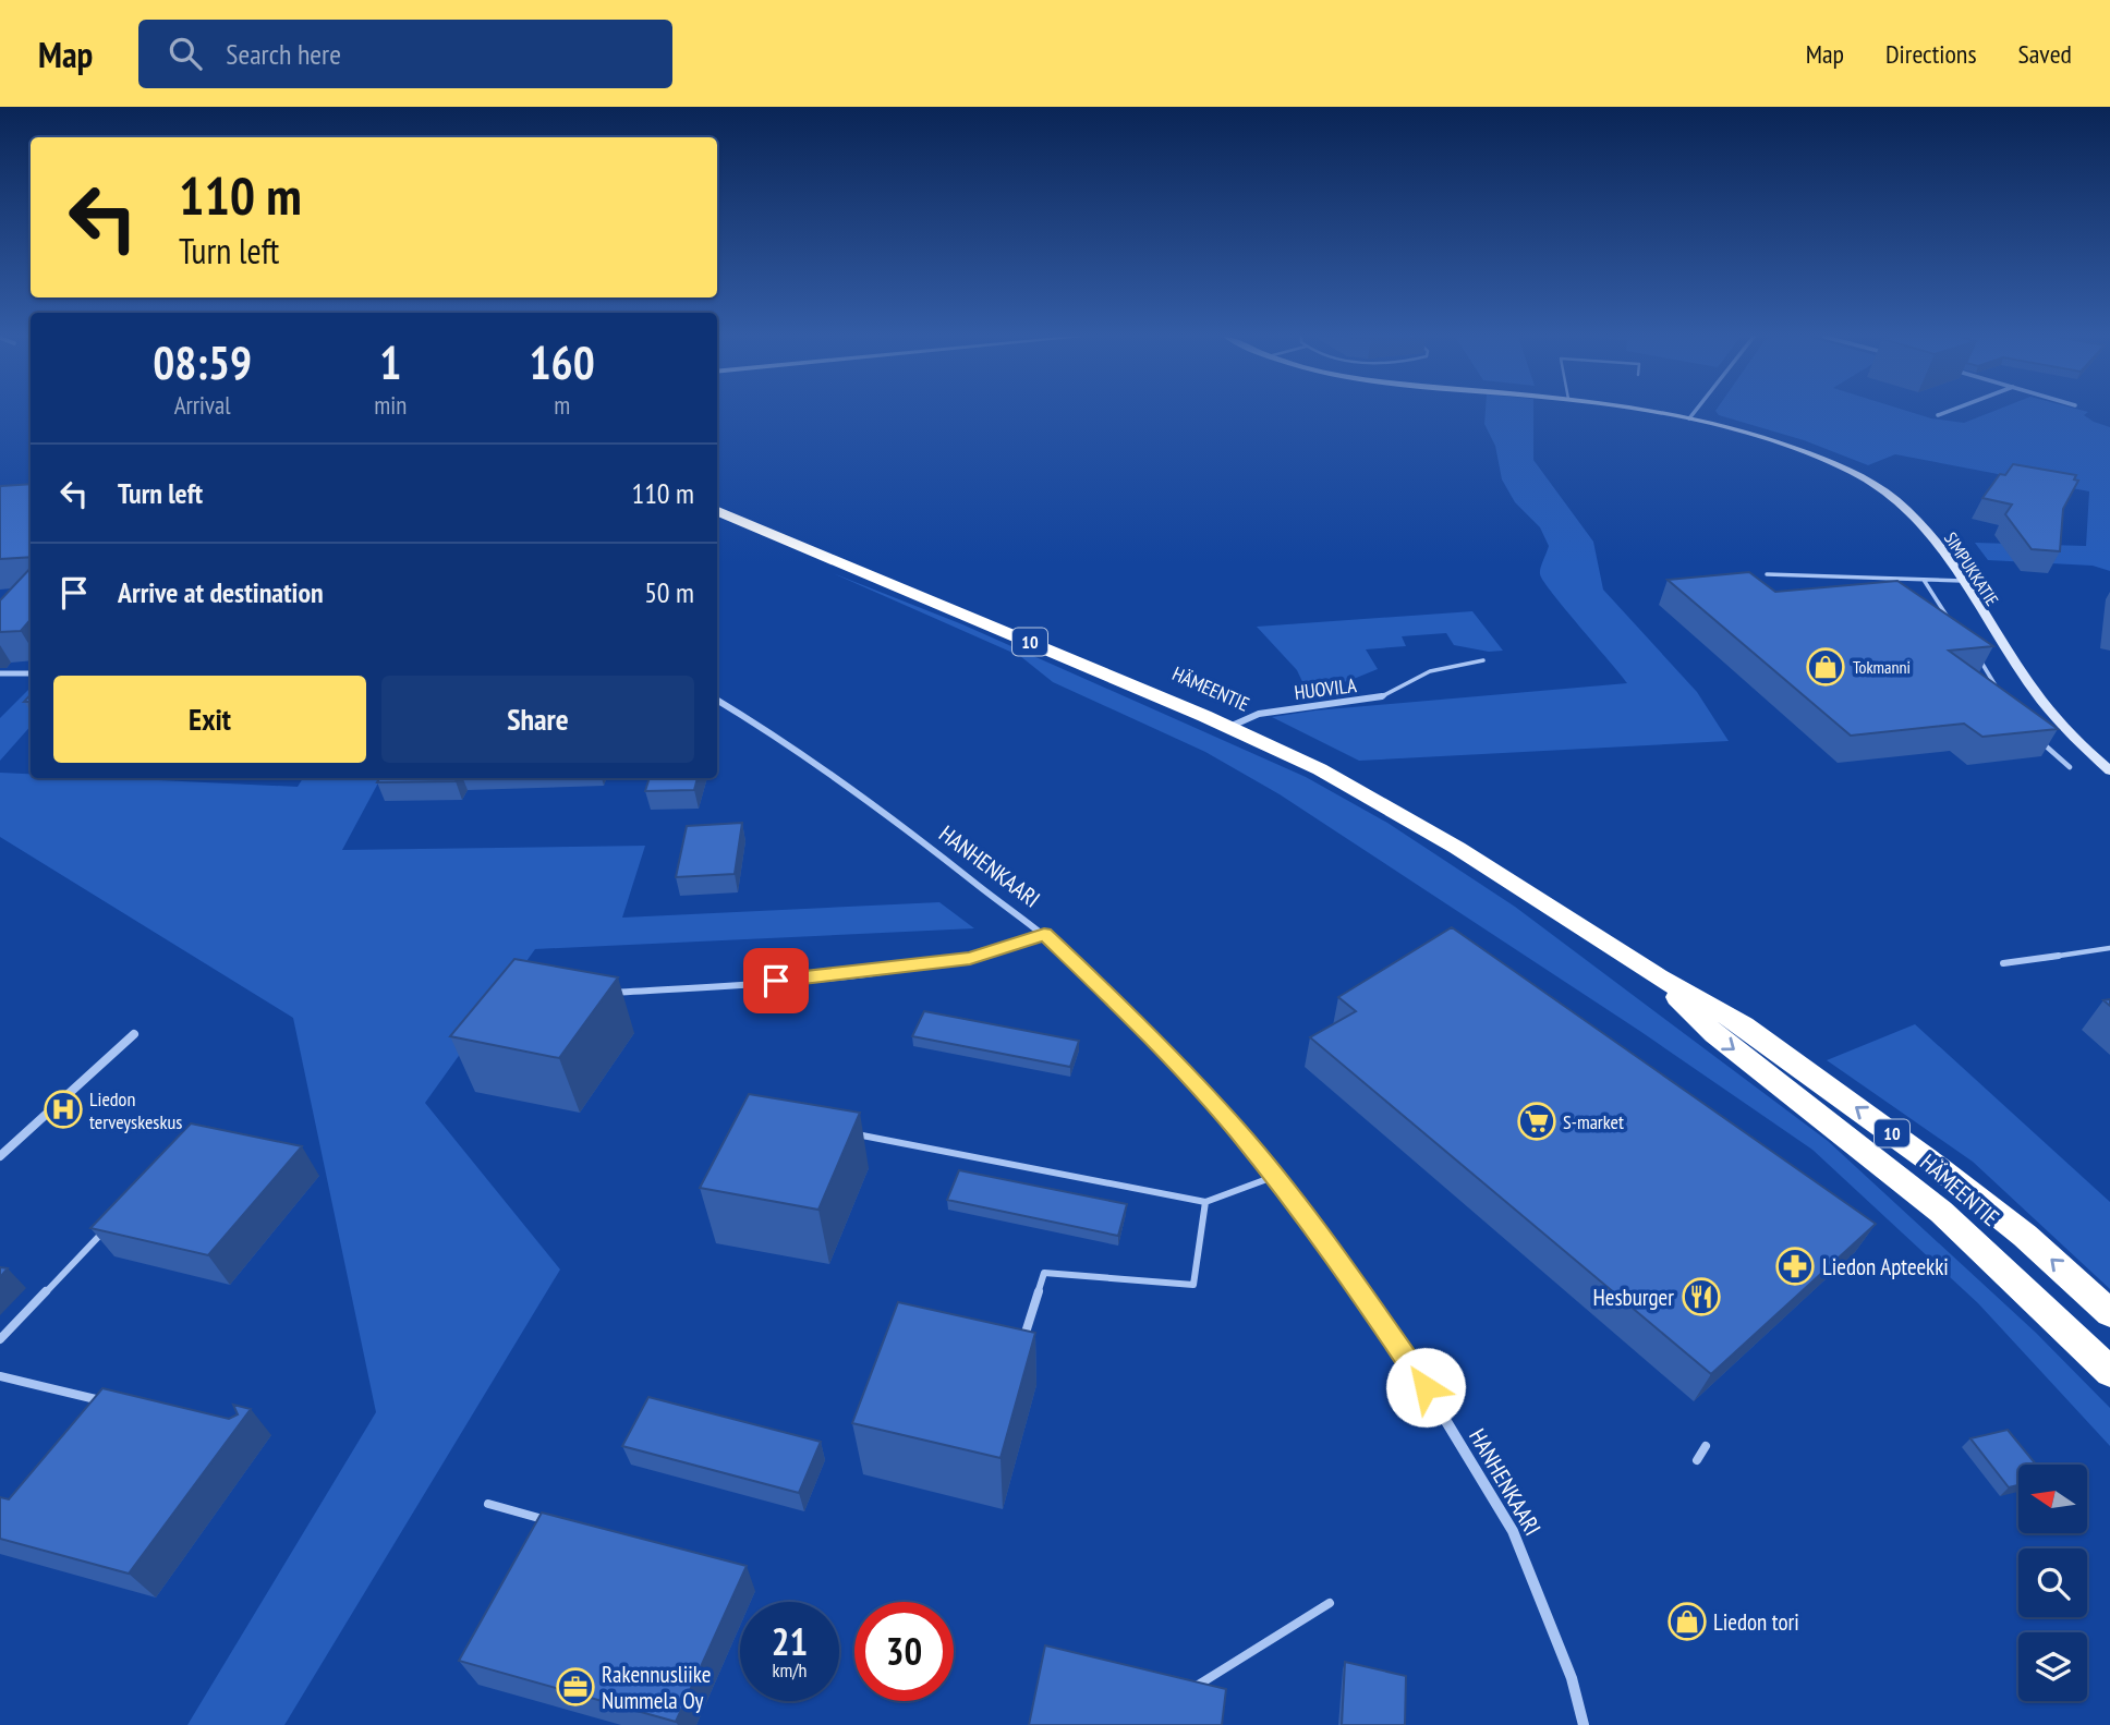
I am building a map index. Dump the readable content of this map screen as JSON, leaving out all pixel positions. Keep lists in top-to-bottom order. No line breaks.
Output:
{"streets":{"highway":["10","HÄMEENTIE"],"street":["SIMPUKKATIE","HUOVILA","HANHENKAARI"]},"crossings":[["HÄMEENTIE","HUOVILA"]],"places":{"shop":["Tokmanni","Liedon tori"],"hospital":["Liedon terveyskeskus"],"supermarket":["S-market"],"pharmacy":["Liedon Apteekki"],"restaurant":["Hesburger"],"office":["Rakennusliike Nummela Oy"]},"north":"left","page":{"header":"Map","search":"Search here","nav":["Map","Directions","Saved"],"turn":["110 m","Turn left"],"eta":["08:59","Arrival","1","min","160","m"],"list":[{"name":"Turn left","value":"110 m"},{"name":"Arrive at destination","value":"50 m"}],"buttons":["Exit","Share"],"speed":"21 km/h","limit":"30"}}
